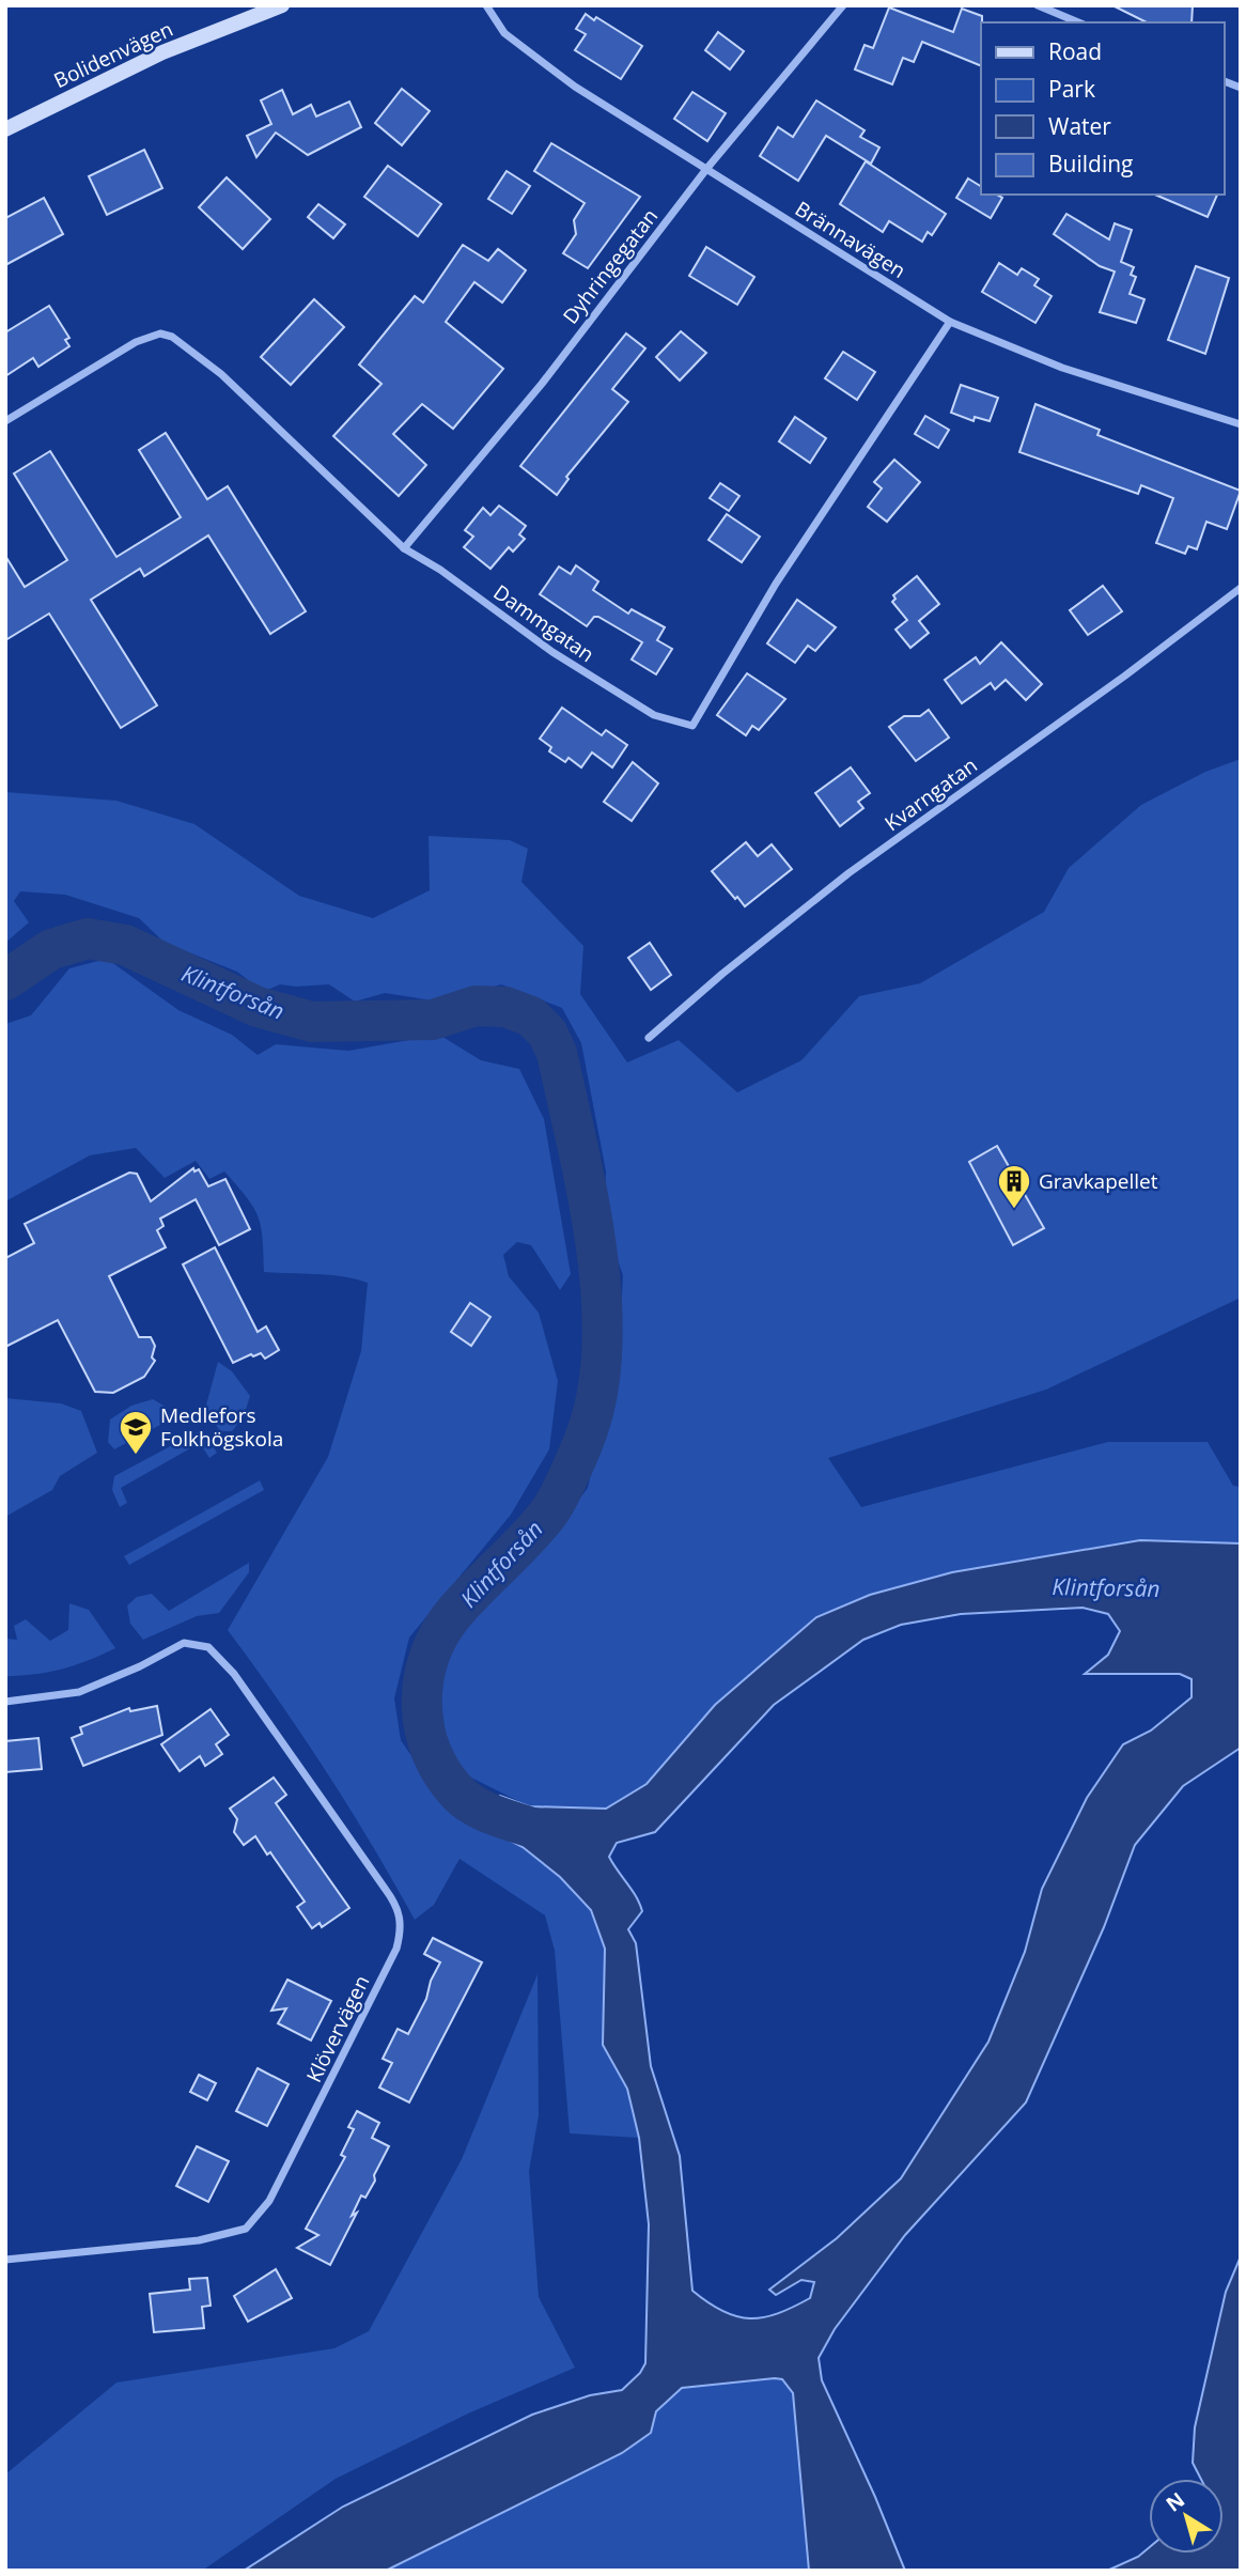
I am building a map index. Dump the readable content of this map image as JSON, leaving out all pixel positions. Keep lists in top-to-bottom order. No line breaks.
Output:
{"streets":{"main road":["Bolidenvägen"],"street":["Brännavägen","Dyhringegatan","Dammgatan","Kvarngatan","Klövervägen"]},"crossings":[["Brännavägen","Dyhringegatan"],["Brännavägen","Dammgatan"],["Dyhringegatan","Dammgatan"]],"water":["Klintforsån"],"places":{"building":["Gravkapellet"],"school or university":["Medlefors Folkhögskola"]},"legend":["Road","Park","Water","Building"],"north":"top left"}
